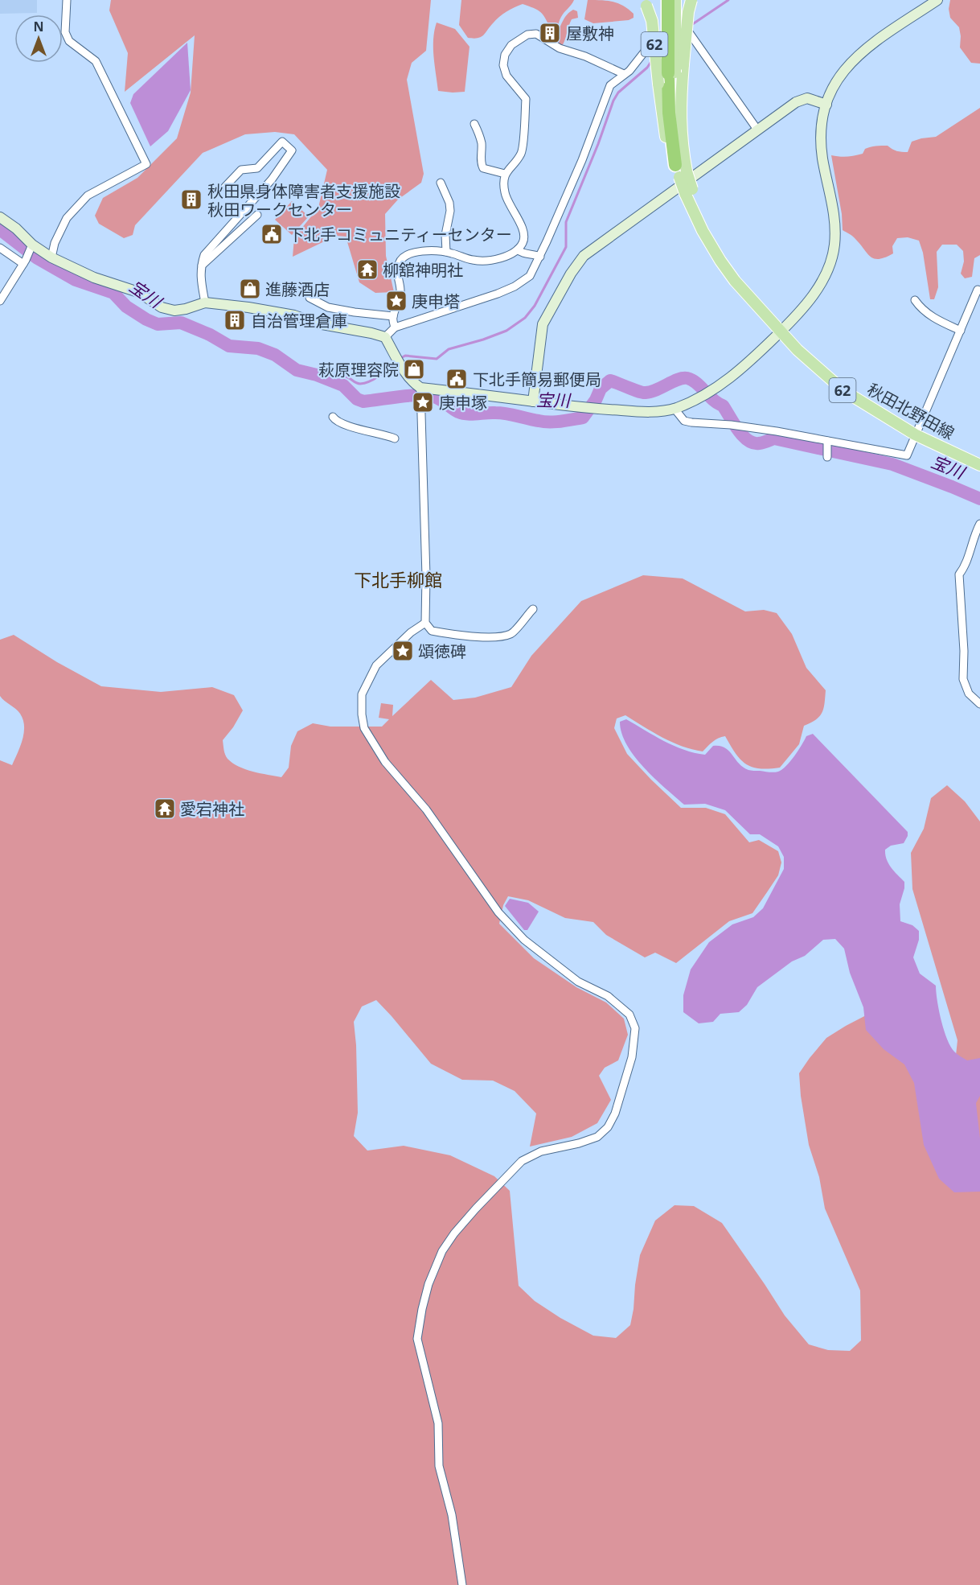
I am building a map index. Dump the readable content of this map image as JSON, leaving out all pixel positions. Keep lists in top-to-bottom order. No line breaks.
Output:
{"streets":{"main road":["62","秋田北野田線"]},"crossings":[["62","秋田北野田線"]],"districts":["下北手柳館"],"water":["宝川"],"places":{"building":["屋敷神","秋田県身体障害者支援施設 秋田ワークセンター","自治管理倉庫"],"public building":["下北手コミュニティーセンター","下北手簡易郵便局"],"temple":["柳舘神明社","愛宕神社"],"shop":["進藤酒店","萩原理容院"],"place":["庚申塔","庚申塚","頌徳碑"]},"north":"top"}
